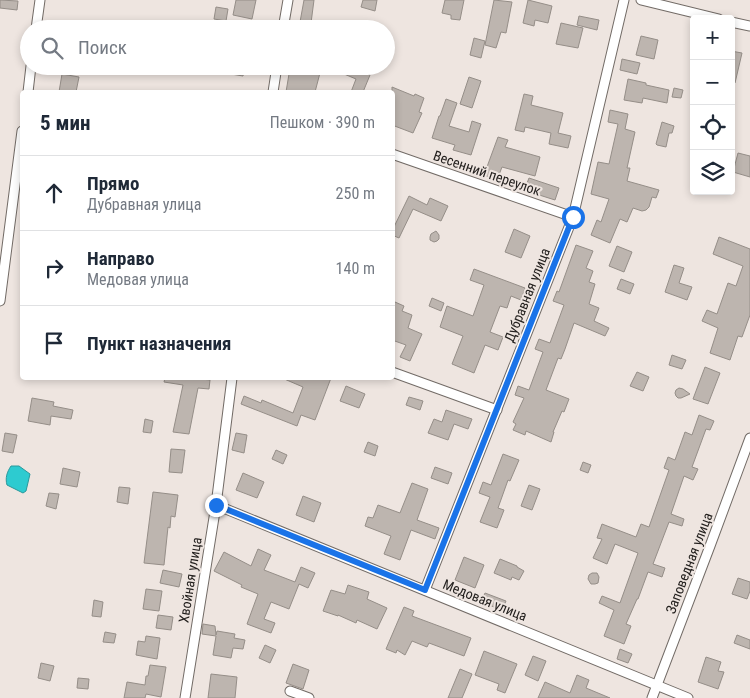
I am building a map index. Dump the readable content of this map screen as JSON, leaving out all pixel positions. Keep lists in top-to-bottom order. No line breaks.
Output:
{"streets":{"street":["Весенний переулок","Дубравная улица","Заповедная улица","Хвойная улица","Медовая улица"]},"crossings":[["Весенний переулок","Дубравная улица"],["Дубравная улица","Медовая улица"],["Заповедная улица","Медовая улица"],["Хвойная улица","Медовая улица"]],"page":{"map_buttons":["+","−"],"search":"Поиск","heading":["5 мин","Пешком · 390 m"],"list":[["Прямо","Дубравная улица","250 m"],["Направо","Медовая улица","140 m"],"Пункт назначения"]}}
